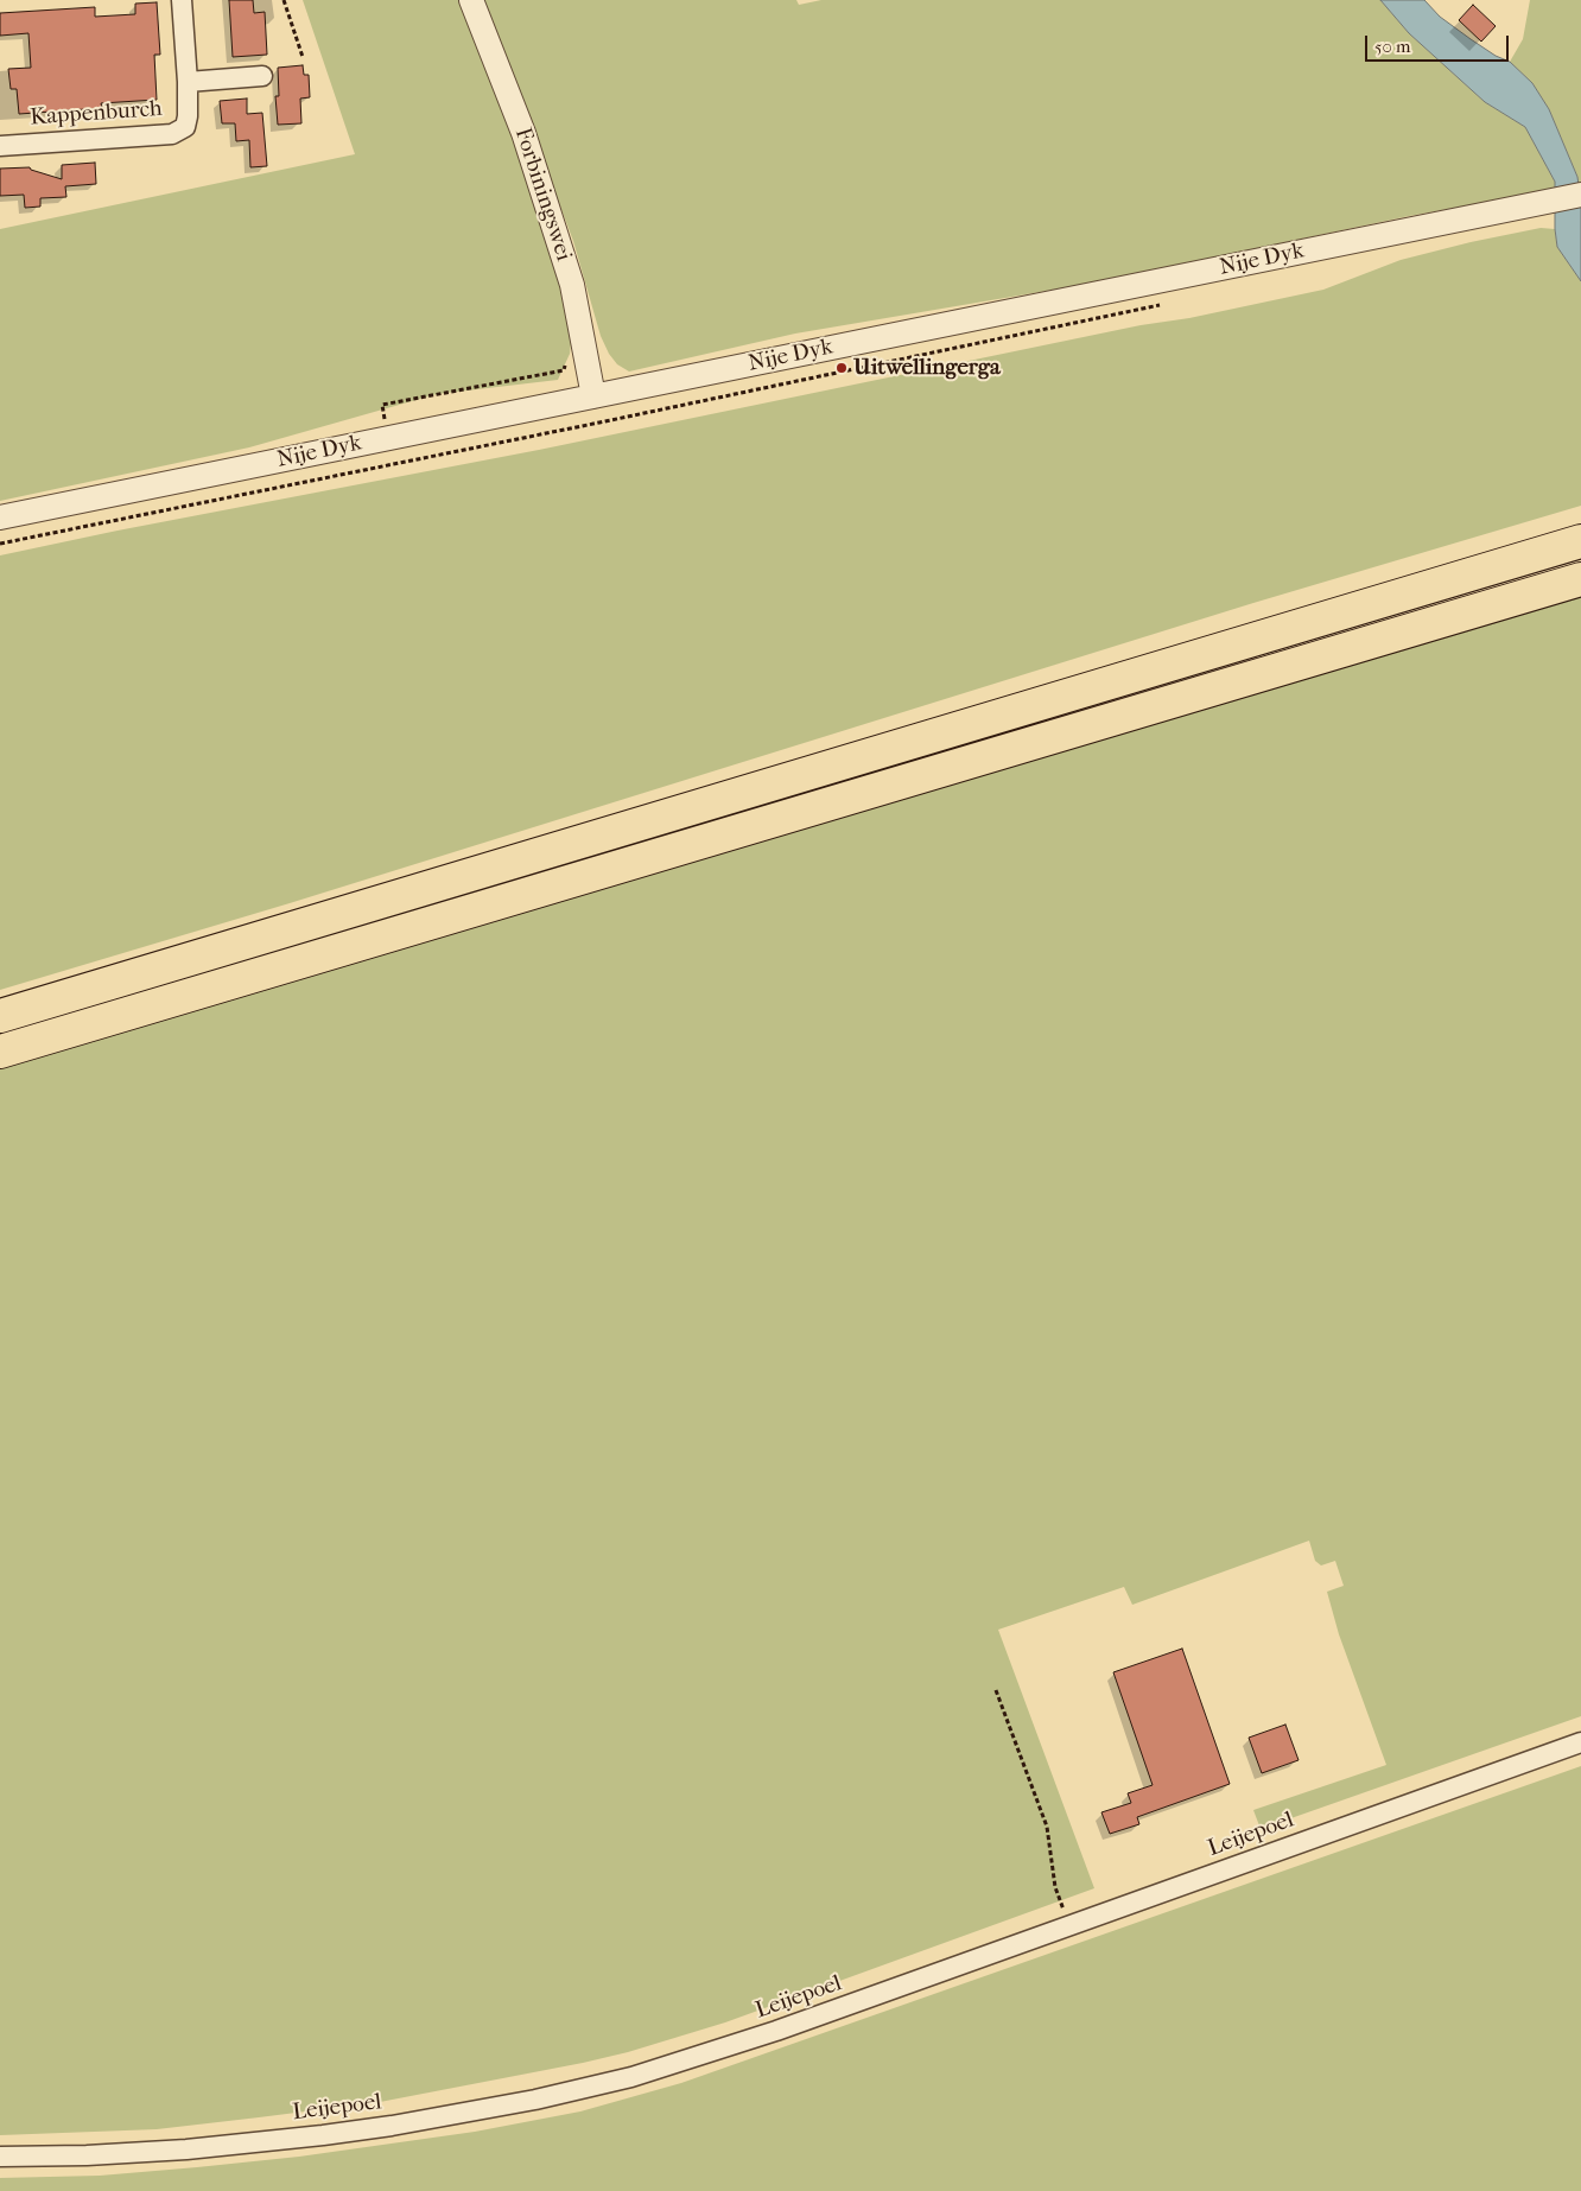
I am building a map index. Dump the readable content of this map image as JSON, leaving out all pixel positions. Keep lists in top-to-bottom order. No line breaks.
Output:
{"streets":{"street":["Kappenburch","Forbiningswei","Nije Dyk","Leijepoel"]},"crossings":[["Forbiningswei","Nije Dyk"]],"places":["Uitwellingerga"],"scale_bar":"50 m"}
